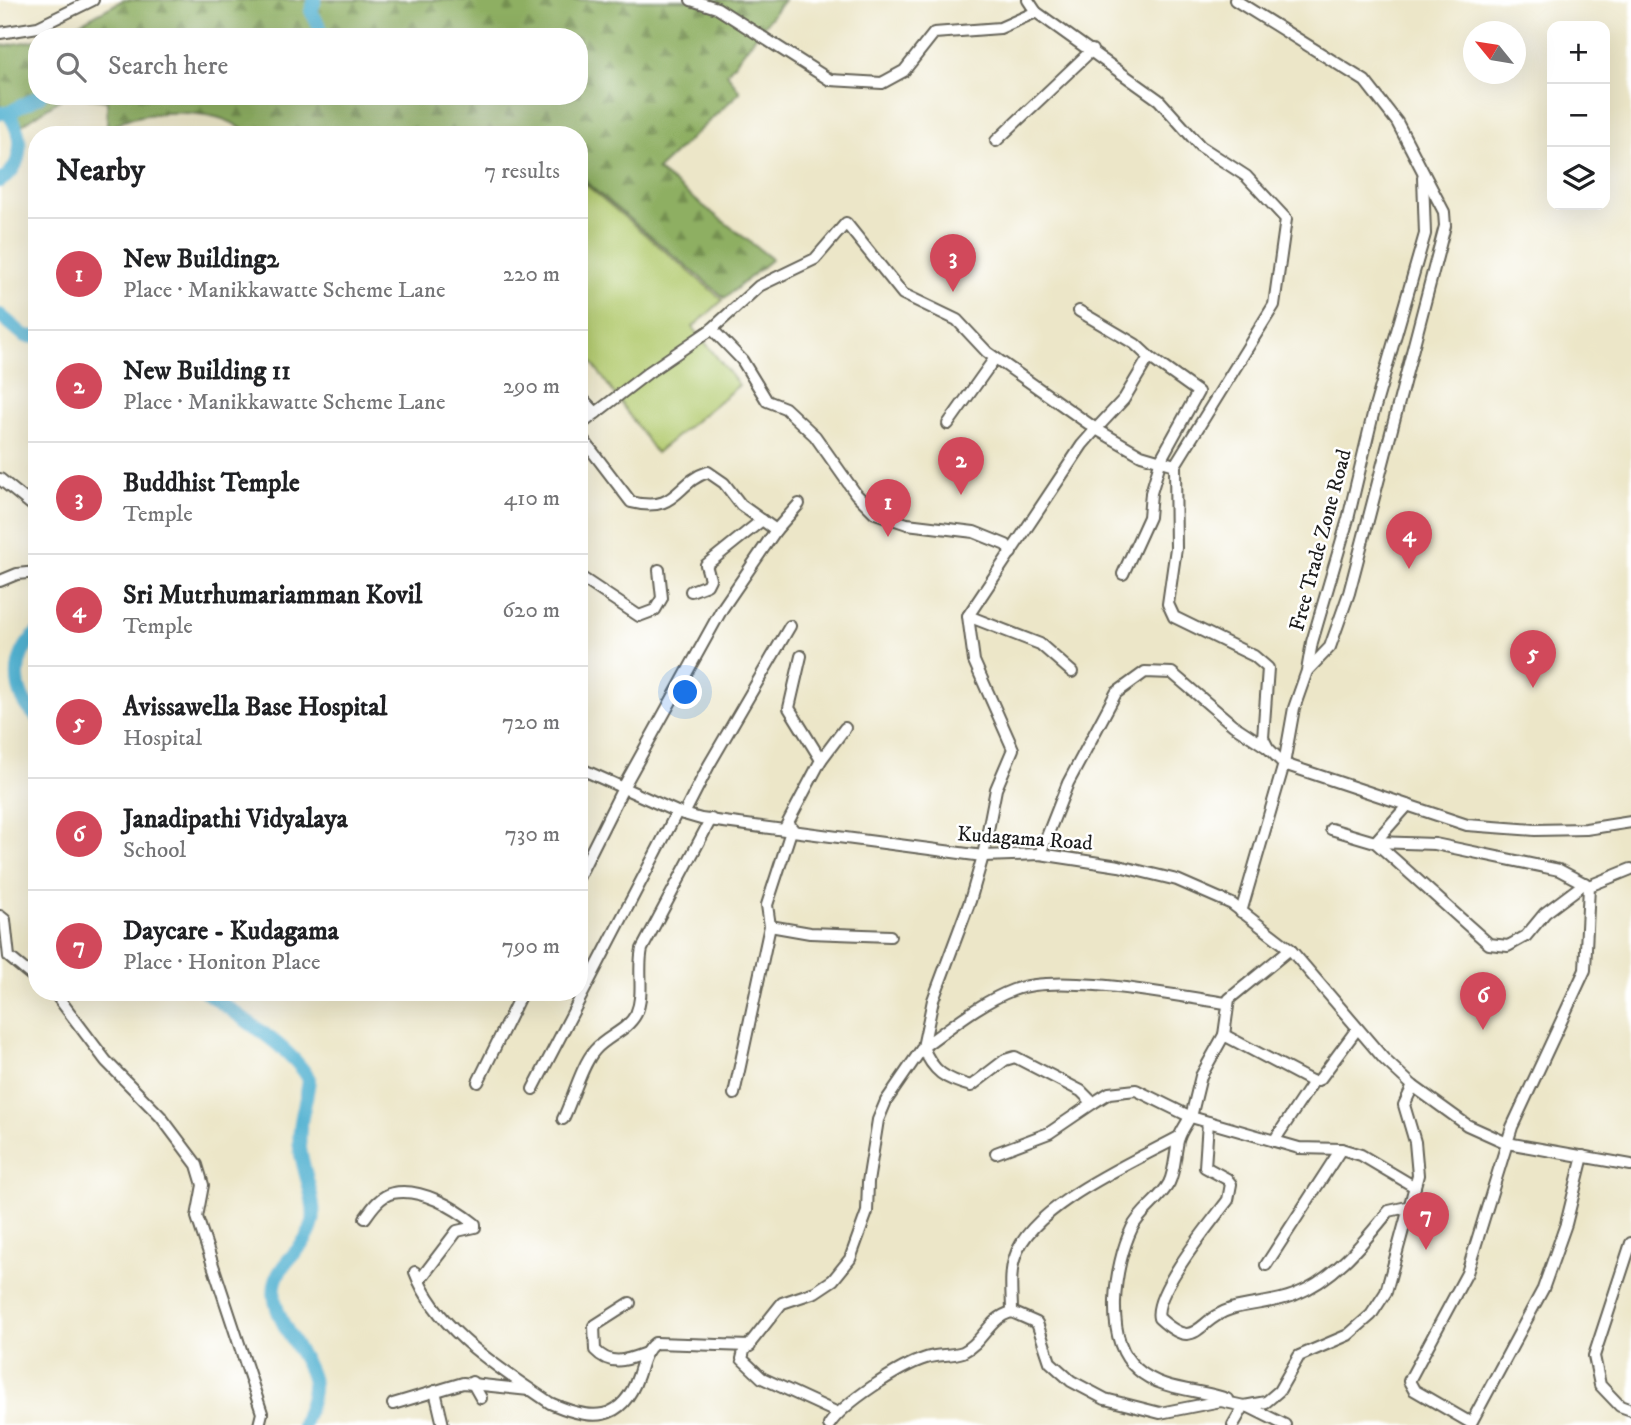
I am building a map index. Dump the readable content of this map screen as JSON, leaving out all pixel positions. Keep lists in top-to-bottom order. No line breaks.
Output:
{"streets":{"street":["Free Trade Zone Road","Kudagama Road"]},"crossings":[["Free Trade Zone Road","Kudagama Road"]],"north":"top left","page":{"map_buttons":["+","−"],"search":"Search here","heading":["Nearby","7 results"],"list":[{"mark":"1","name":"New Building2","note":"Place · Manikkawatte Scheme Lane","value":"220 m"},{"mark":"2","name":"New Building 11","note":"Place · Manikkawatte Scheme Lane","value":"290 m"},{"mark":"3","name":"Buddhist Temple","note":"Temple","value":"410 m"},{"mark":"4","name":"Sri Mutrhumariamman Kovil","note":"Temple","value":"620 m"},{"mark":"5","name":"Avissawella Base Hospital","note":"Hospital","value":"720 m"},{"mark":"6","name":"Janadipathi Vidyalaya","note":"School","value":"730 m"},{"mark":"7","name":"Daycare - Kudagama","note":"Place · Honiton Place","value":"790 m"}],"pins":["3","2","1","4","5","6","7"]}}
